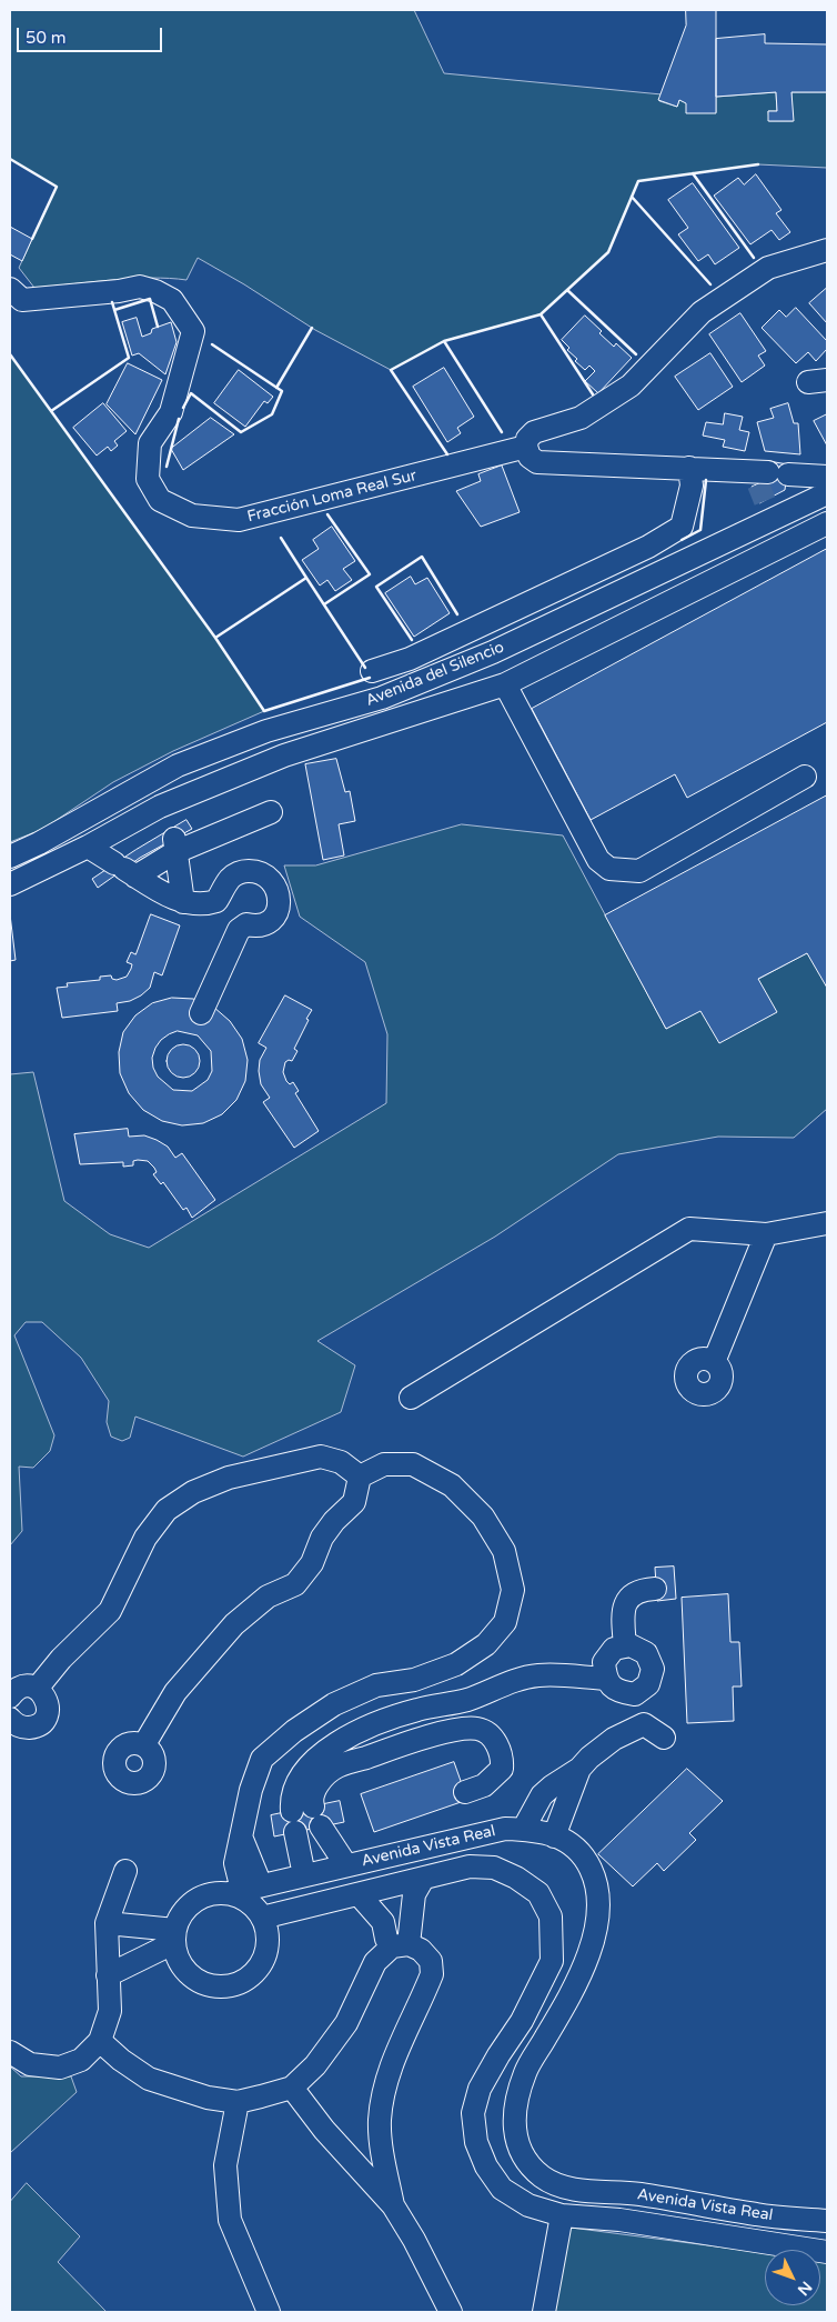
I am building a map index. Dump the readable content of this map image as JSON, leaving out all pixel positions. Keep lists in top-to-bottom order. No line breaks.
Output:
{"streets":{"street":["Fracción Loma Real Sur","Avenida del Silencio","Avenida Vista Real"]},"scale_bar":"50 m","north":"bottom right"}
